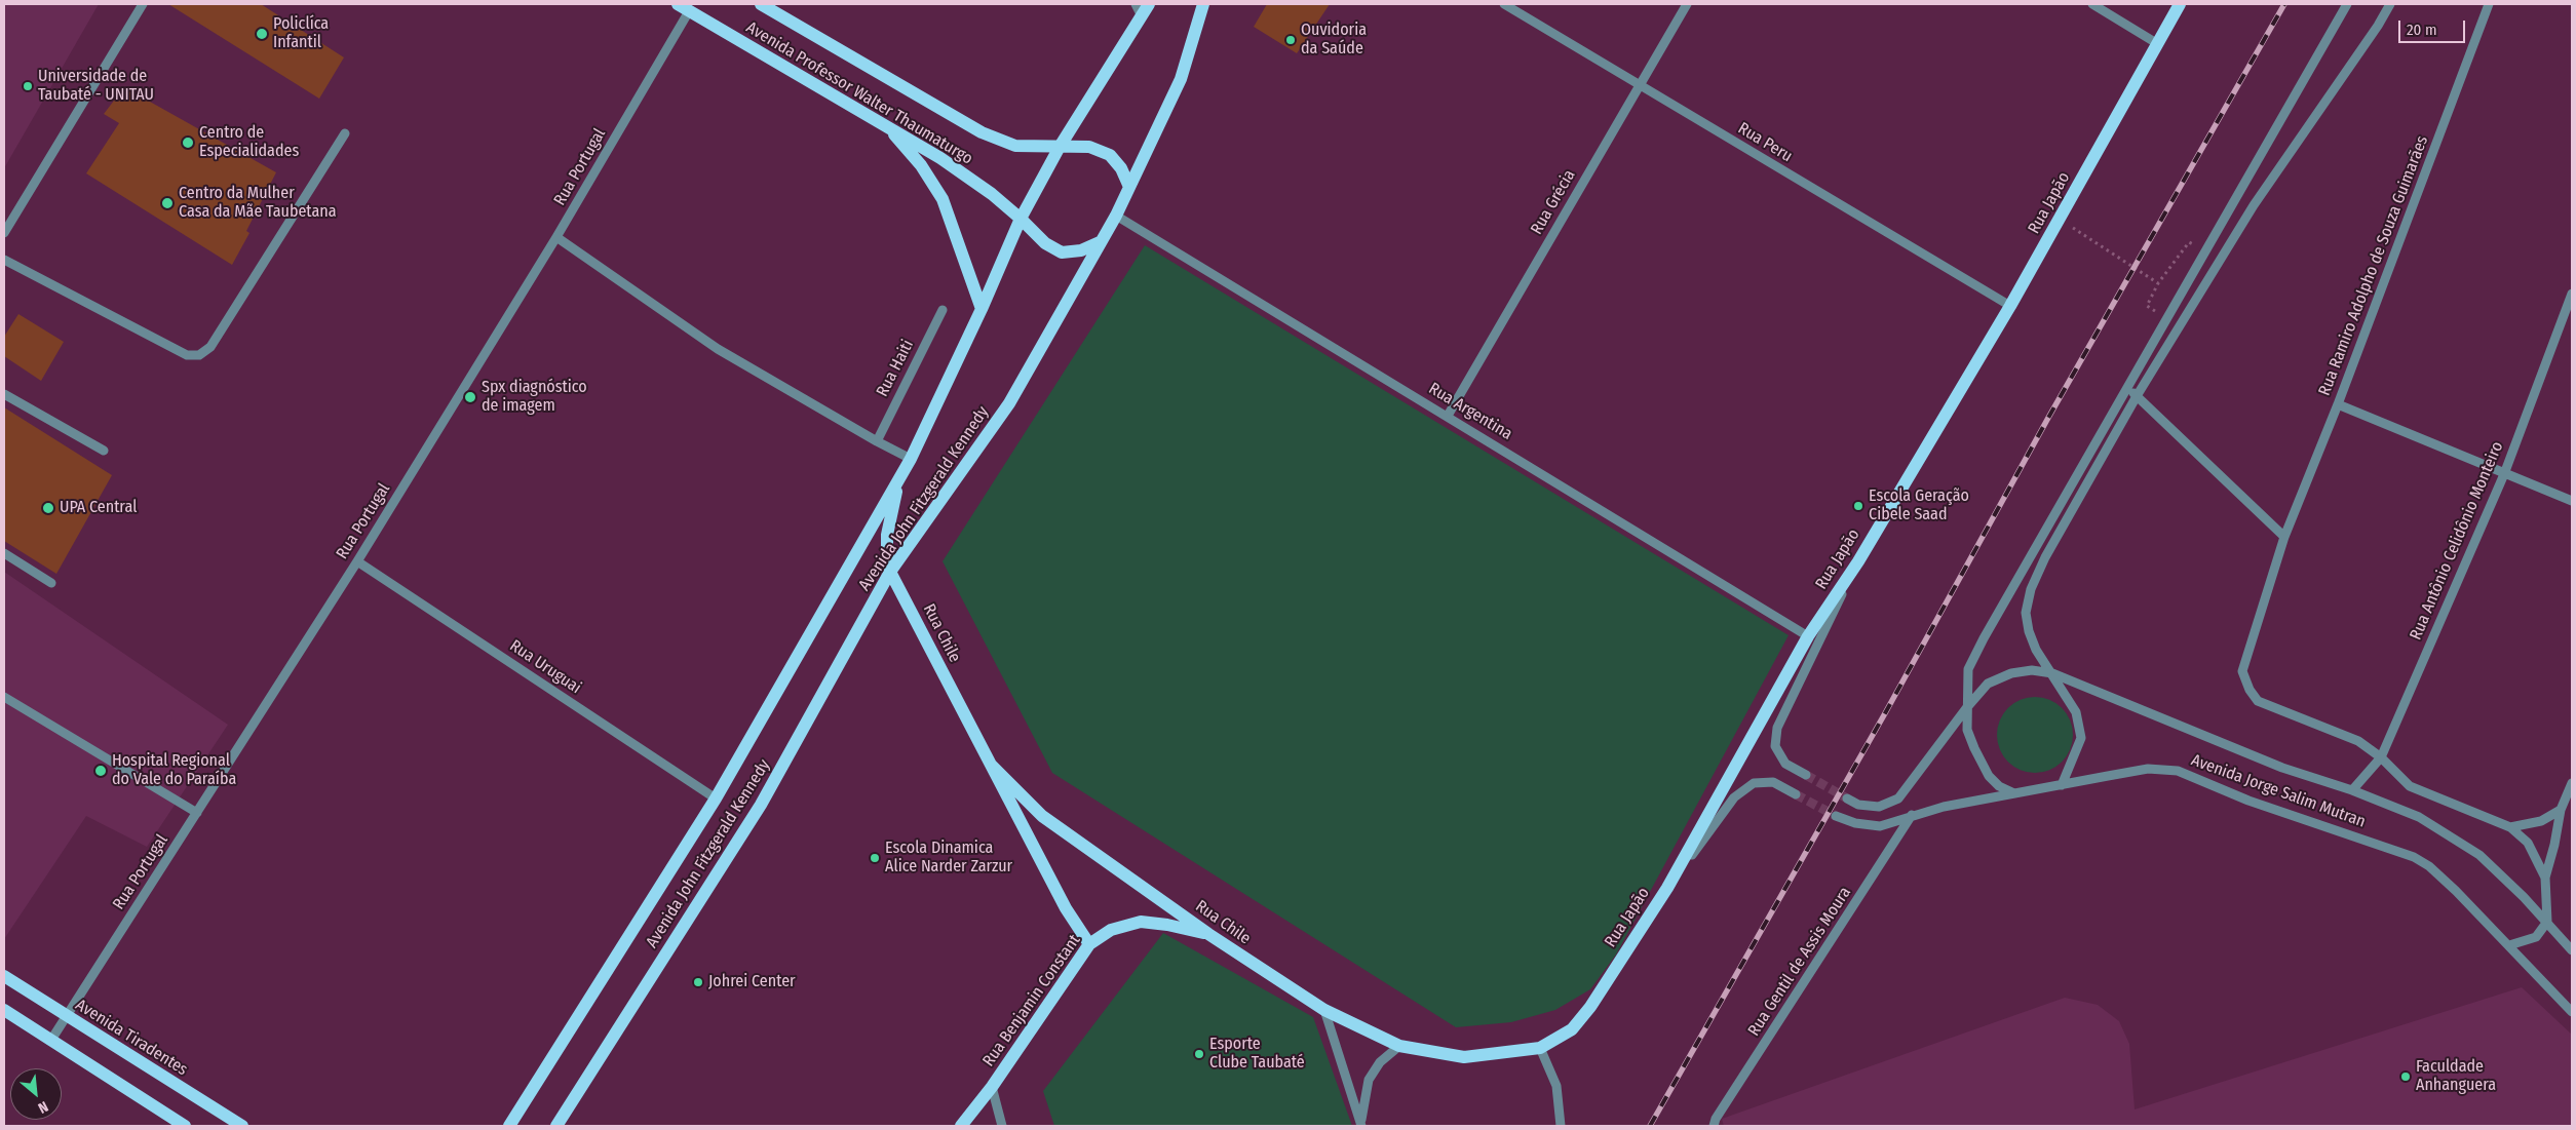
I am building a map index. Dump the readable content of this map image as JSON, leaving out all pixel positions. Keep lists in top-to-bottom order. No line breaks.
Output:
{"streets":{"main road":["Avenida Professor Walter Thaumaturgo","Rua Japão","Avenida John Fitzgerald Kennedy","Rua Chile","Rua Benjamin Constant","Avenida Tiradentes"],"street":["Rua Peru","Rua Portugal","Rua Grécia","Rua Ramiro Adolpho de Souza Guimarães","Rua Haiti","Rua Argentina","Rua Antônio Celidônio Monteiro","Rua Uruguai","Avenida Jorge Salim Mutran","Rua Gentil de Assis Moura"]},"crossings":[["Avenida Professor Walter Thaumaturgo","Rua Portugal"],["Avenida Professor Walter Thaumaturgo","Rua Argentina"],["Avenida Professor Walter Thaumaturgo","Avenida John Fitzgerald Kennedy"],["Rua Peru","Rua Grécia"],["Rua Peru","Rua Japão"],["Rua Portugal","Rua Uruguai"],["Rua Portugal","Avenida Tiradentes"],["Rua Grécia","Rua Argentina"],["Rua Japão","Rua Argentina"],["Rua Japão","Rua Chile"],["Rua Ramiro Adolpho de Souza Guimarães","Rua Antônio Celidônio Monteiro"],["Rua Argentina","Avenida John Fitzgerald Kennedy"],["Avenida John Fitzgerald Kennedy","Rua Chile"],["Avenida John Fitzgerald Kennedy","Rua Uruguai"],["Rua Antônio Celidônio Monteiro","Avenida Jorge Salim Mutran"],["Rua Chile","Rua Benjamin Constant"],["Avenida Jorge Salim Mutran","Rua Gentil de Assis Moura"]],"places":["Policlíca Infantil","Ouvidoria da Saúde","Universidade de Taubaté - UNITAU","Centro de Especialidades","Centro da Mulher Casa da Mãe Taubetana","Spx diagnóstico de imagem","Escola Geração Cibele Saad","UPA Central","Hospital Regional do Vale do Paraíba","Escola Dinamica Alice Narder Zarzur","Johrei Center","Esporte Clube Taubaté","Faculdade Anhanguera"],"scale_bar":"20 m","north":"bottom right"}
